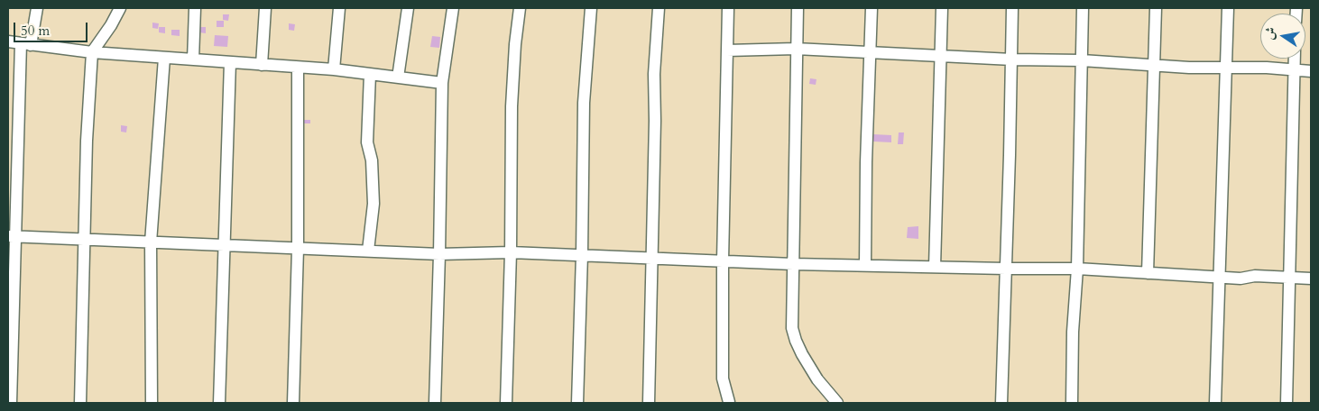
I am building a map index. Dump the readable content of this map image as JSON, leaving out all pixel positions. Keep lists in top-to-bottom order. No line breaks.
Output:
{"scale_bar":"50 m","north":"left"}
